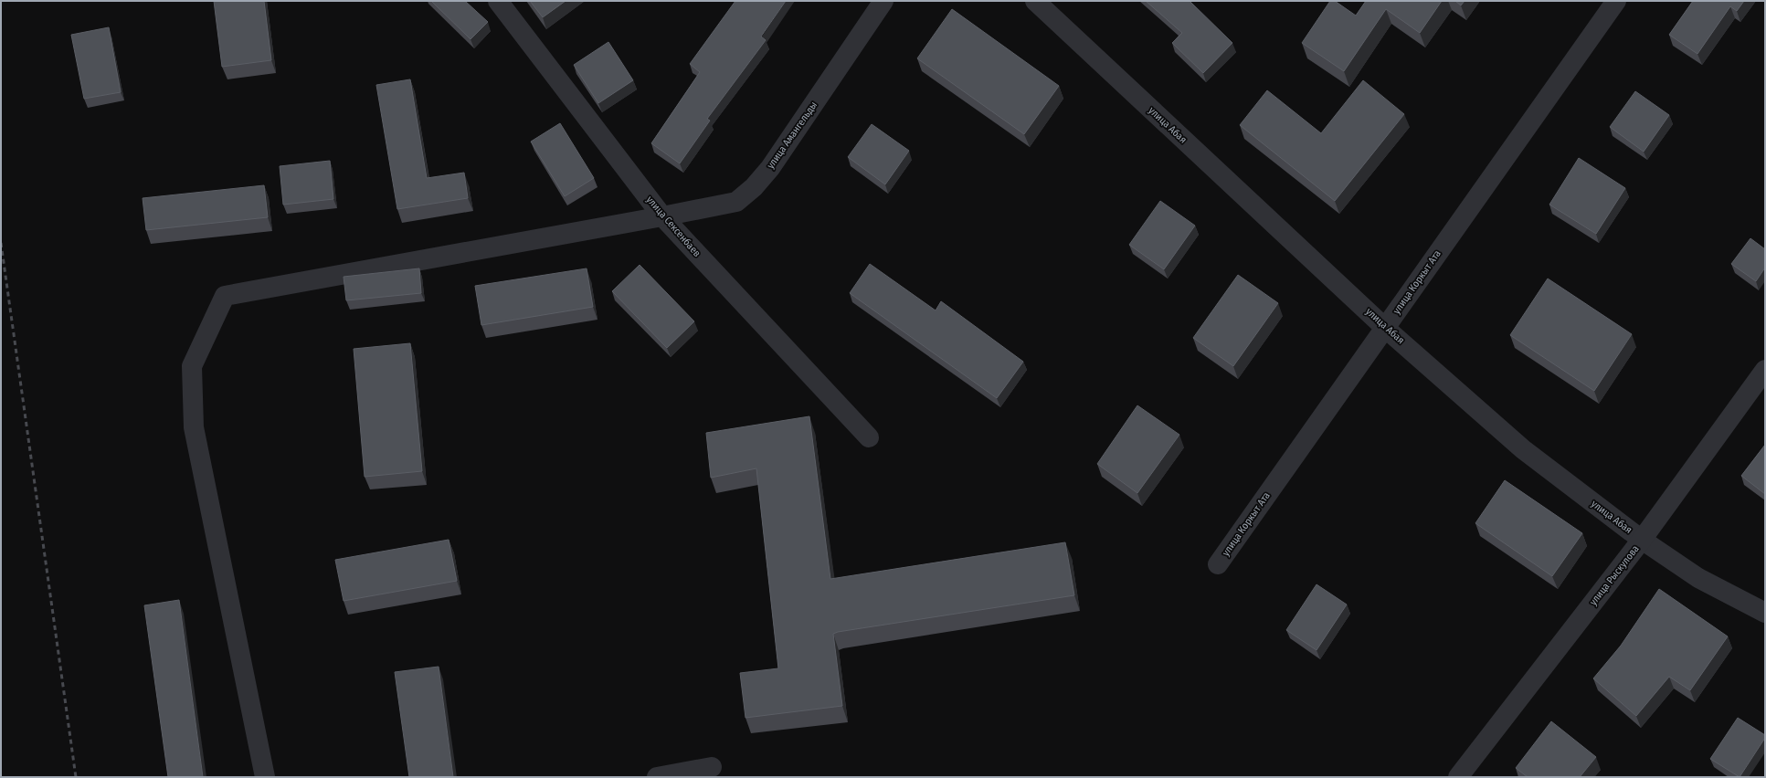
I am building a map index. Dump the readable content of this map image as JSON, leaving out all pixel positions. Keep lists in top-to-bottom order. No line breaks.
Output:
{"streets":{"street":["улица Абая","улица Амангельды","улица Сексенбаев","улица Коркыт Ата","улица Рыскулова"]},"crossings":[["улица Абая","улица Коркыт Ата"],["улица Абая","улица Рыскулова"],["улица Амангельды","улица Сексенбаев"]]}
